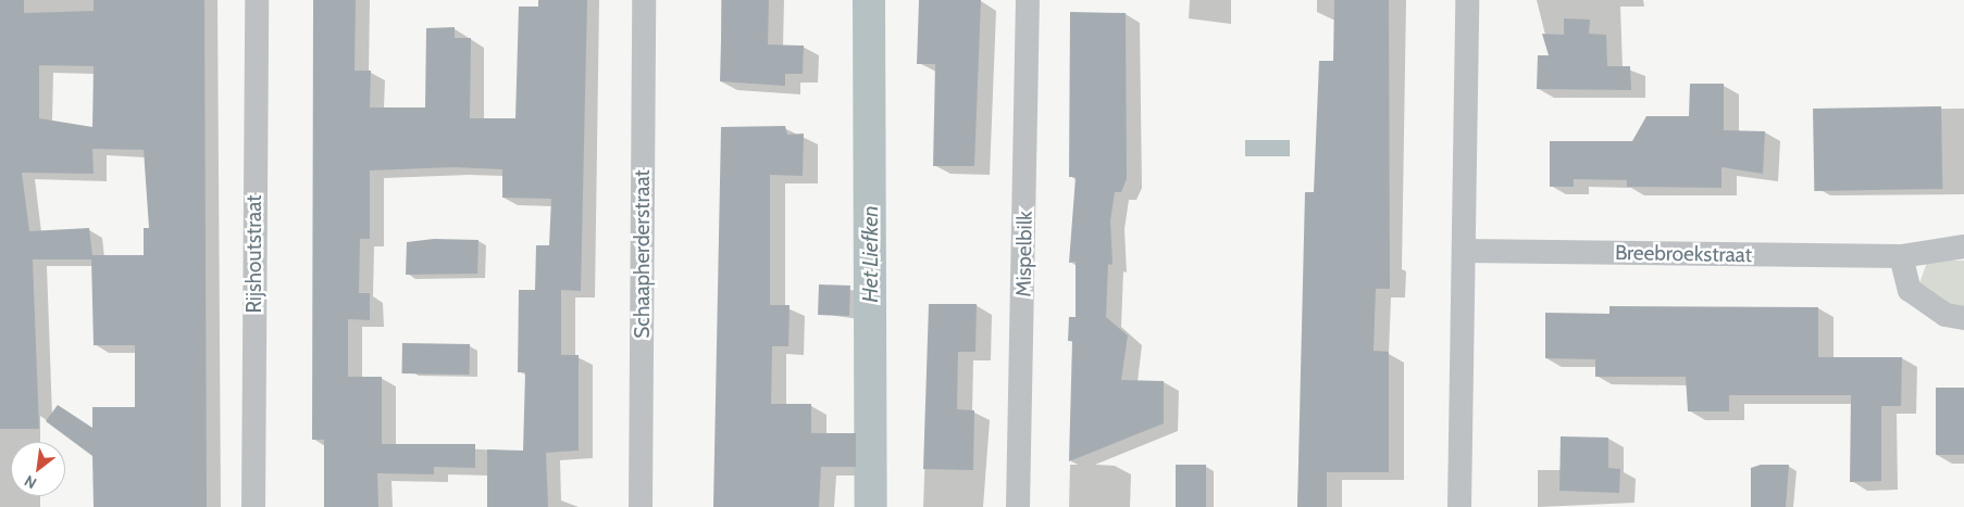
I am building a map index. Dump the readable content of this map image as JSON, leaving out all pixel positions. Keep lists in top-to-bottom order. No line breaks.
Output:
{"streets":{"street":["Rijshoutstraat","Schaapherderstraat","Mispelbilk","Breebroekstraat"]},"water":["Het Liefken"],"north":"bottom left"}
